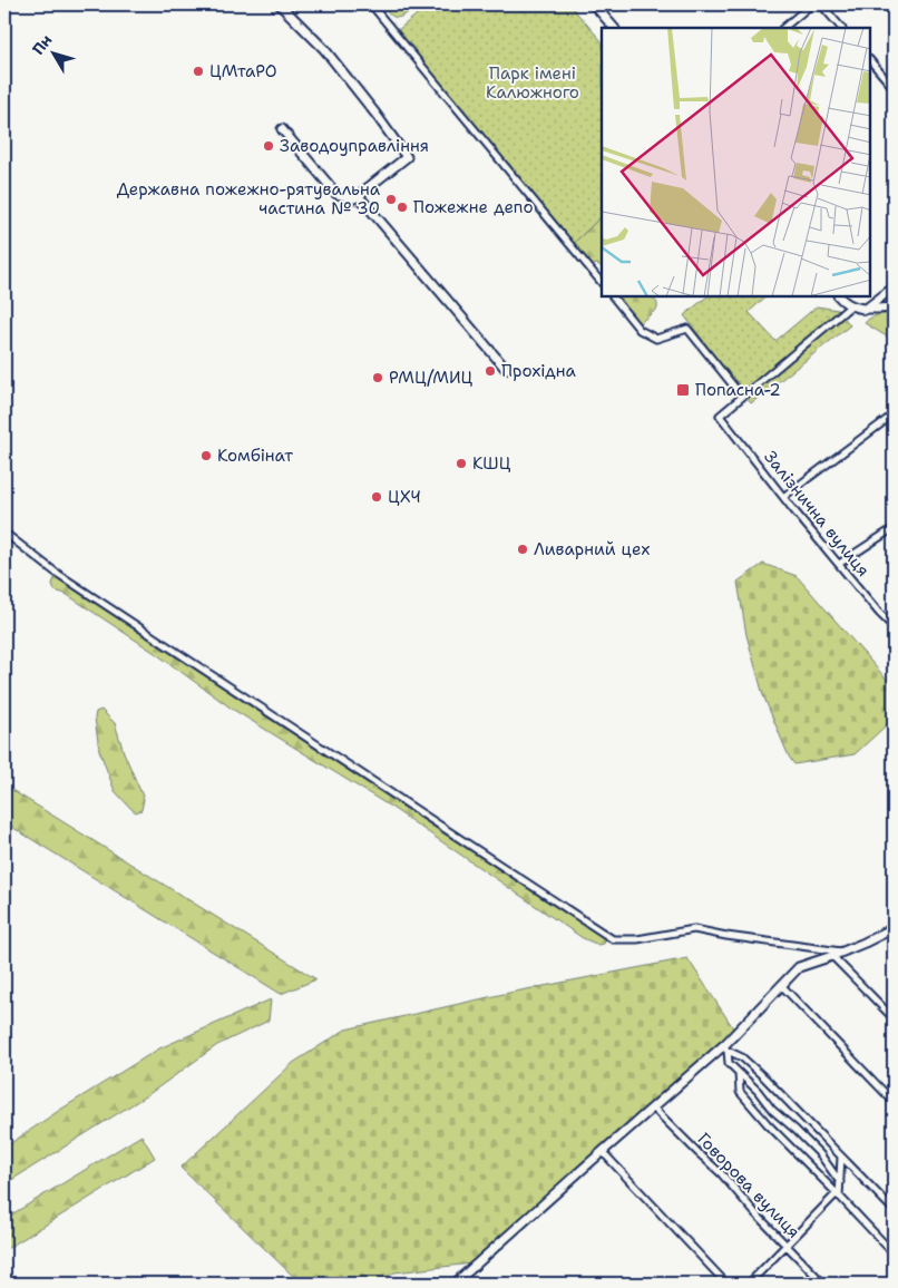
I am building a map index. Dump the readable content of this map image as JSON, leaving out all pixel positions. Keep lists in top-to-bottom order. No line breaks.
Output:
{"streets":{"street":["Залізнична вулиця","Говорова вулиця"]},"parks":["Парк імені Калюжного"],"places":{"other":["ЦМтаРО","Заводоуправління","Державна пожежно-рятувальна частина № 30","Пожежне депо","Прохідна","РМЦ/МИЦ","Комбінат","КШЦ","ЦХЧ","Ливарний цех"],"transit":["Попасна-2"]},"north":"top left"}
